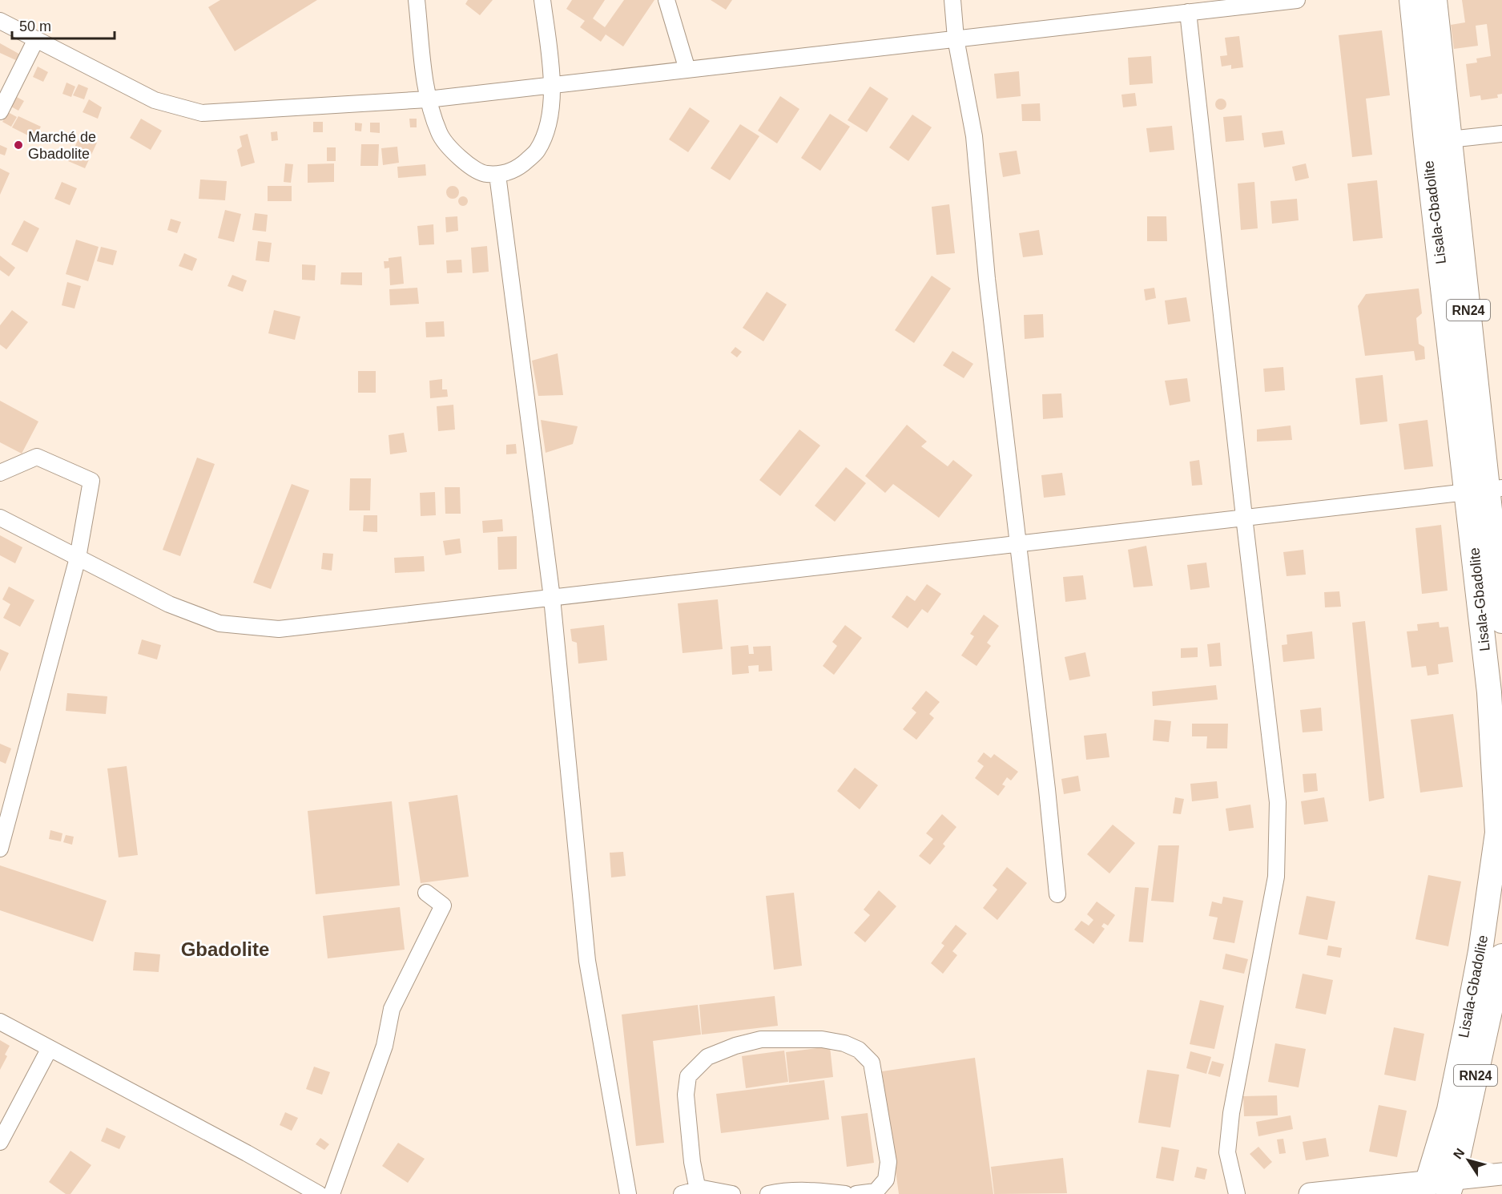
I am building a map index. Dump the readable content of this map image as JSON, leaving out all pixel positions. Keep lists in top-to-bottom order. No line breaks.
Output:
{"streets":{"main road":["Lisala-Gbadolite","RN24"]},"districts":["Gbadolite"],"places":["Marché de Gbadolite"],"scale_bar":"50 m","north":"top left"}
